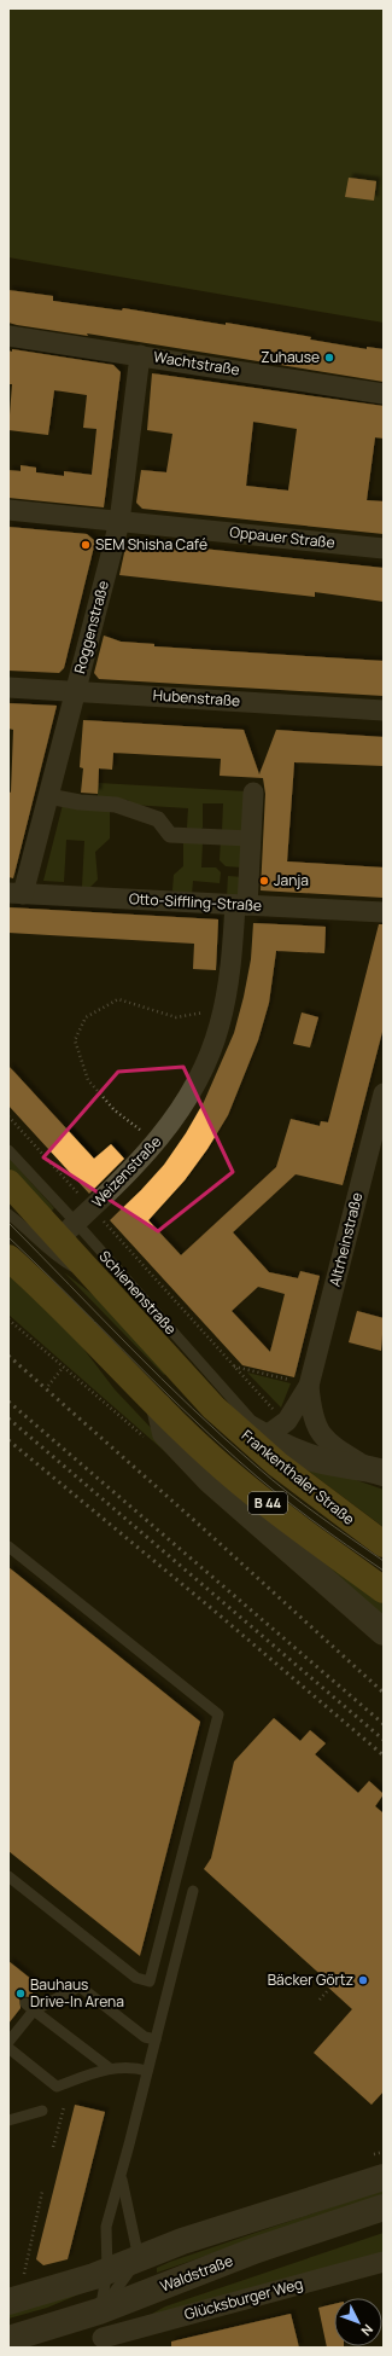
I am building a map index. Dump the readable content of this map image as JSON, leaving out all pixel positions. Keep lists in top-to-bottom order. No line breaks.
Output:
{"streets":{"main road":["Schienenstraße","Frankenthaler Straße","B 44","Waldstraße"],"street":["Wachtstraße","Oppauer Straße","Roggenstraße","Hubenstraße","Otto-Siffling-Straße","Weizenstraße","Altrheinstraße","Glücksburger Weg"]},"crossings":[["Wachtstraße","Roggenstraße"],["Oppauer Straße","Roggenstraße"],["Roggenstraße","Hubenstraße"],["Roggenstraße","Otto-Siffling-Straße"],["Otto-Siffling-Straße","Weizenstraße"],["Weizenstraße","Schienenstraße"],["Altrheinstraße","Schienenstraße"],["Schienenstraße","Frankenthaler Straße"],["Waldstraße","Glücksburger Weg"]],"places":["Zuhause","SEM Shisha Café","Janja","Bäcker Görtz","Bauhaus Drive-In Arena"],"north":"bottom right"}
